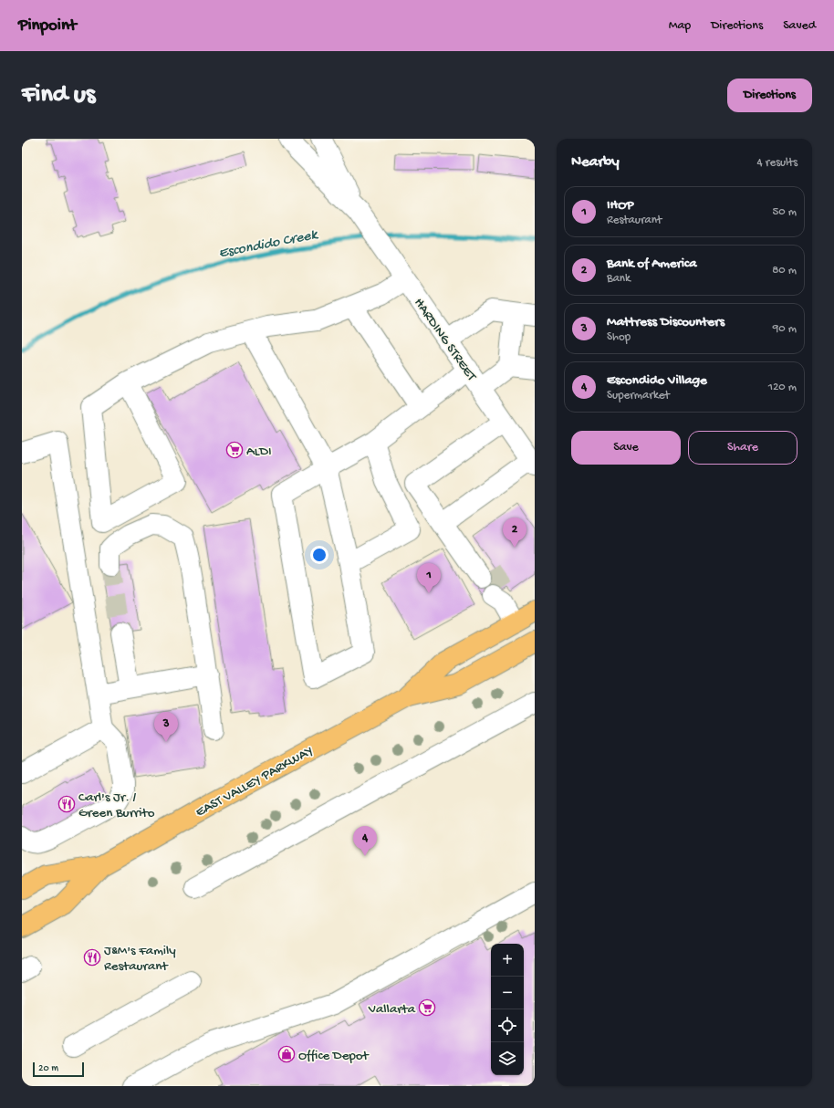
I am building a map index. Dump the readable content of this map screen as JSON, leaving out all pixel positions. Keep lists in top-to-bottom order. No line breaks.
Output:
{"streets":{"main road":["EAST VALLEY PARKWAY"],"street":["HARDING STREET"]},"water":["Escondido Creek"],"places":{"supermarket":["ALDI","Vallarta"],"restaurant":["Carl's Jr. / Green Burrito","J&M's Family Restaurant"],"shop":["Office Depot"]},"scale_bar":"20 m","page":{"header":"Pinpoint","nav":["Map","Directions","Saved"],"buttons":["Directions",["Save","Share"]],"title":"Find us","heading":["Nearby","4 results"],"list":[{"mark":"1","name":"IHOP","note":"Restaurant","value":"50 m"},{"mark":"2","name":"Bank of America","note":"Bank","value":"80 m"},{"mark":"3","name":"Mattress Discounters","note":"Shop","value":"90 m"},{"mark":"4","name":"Escondido Village","note":"Supermarket","value":"120 m"}],"pins":["2","1","3","4"],"map_buttons":["+","−"],"scale":"20 m"}}
